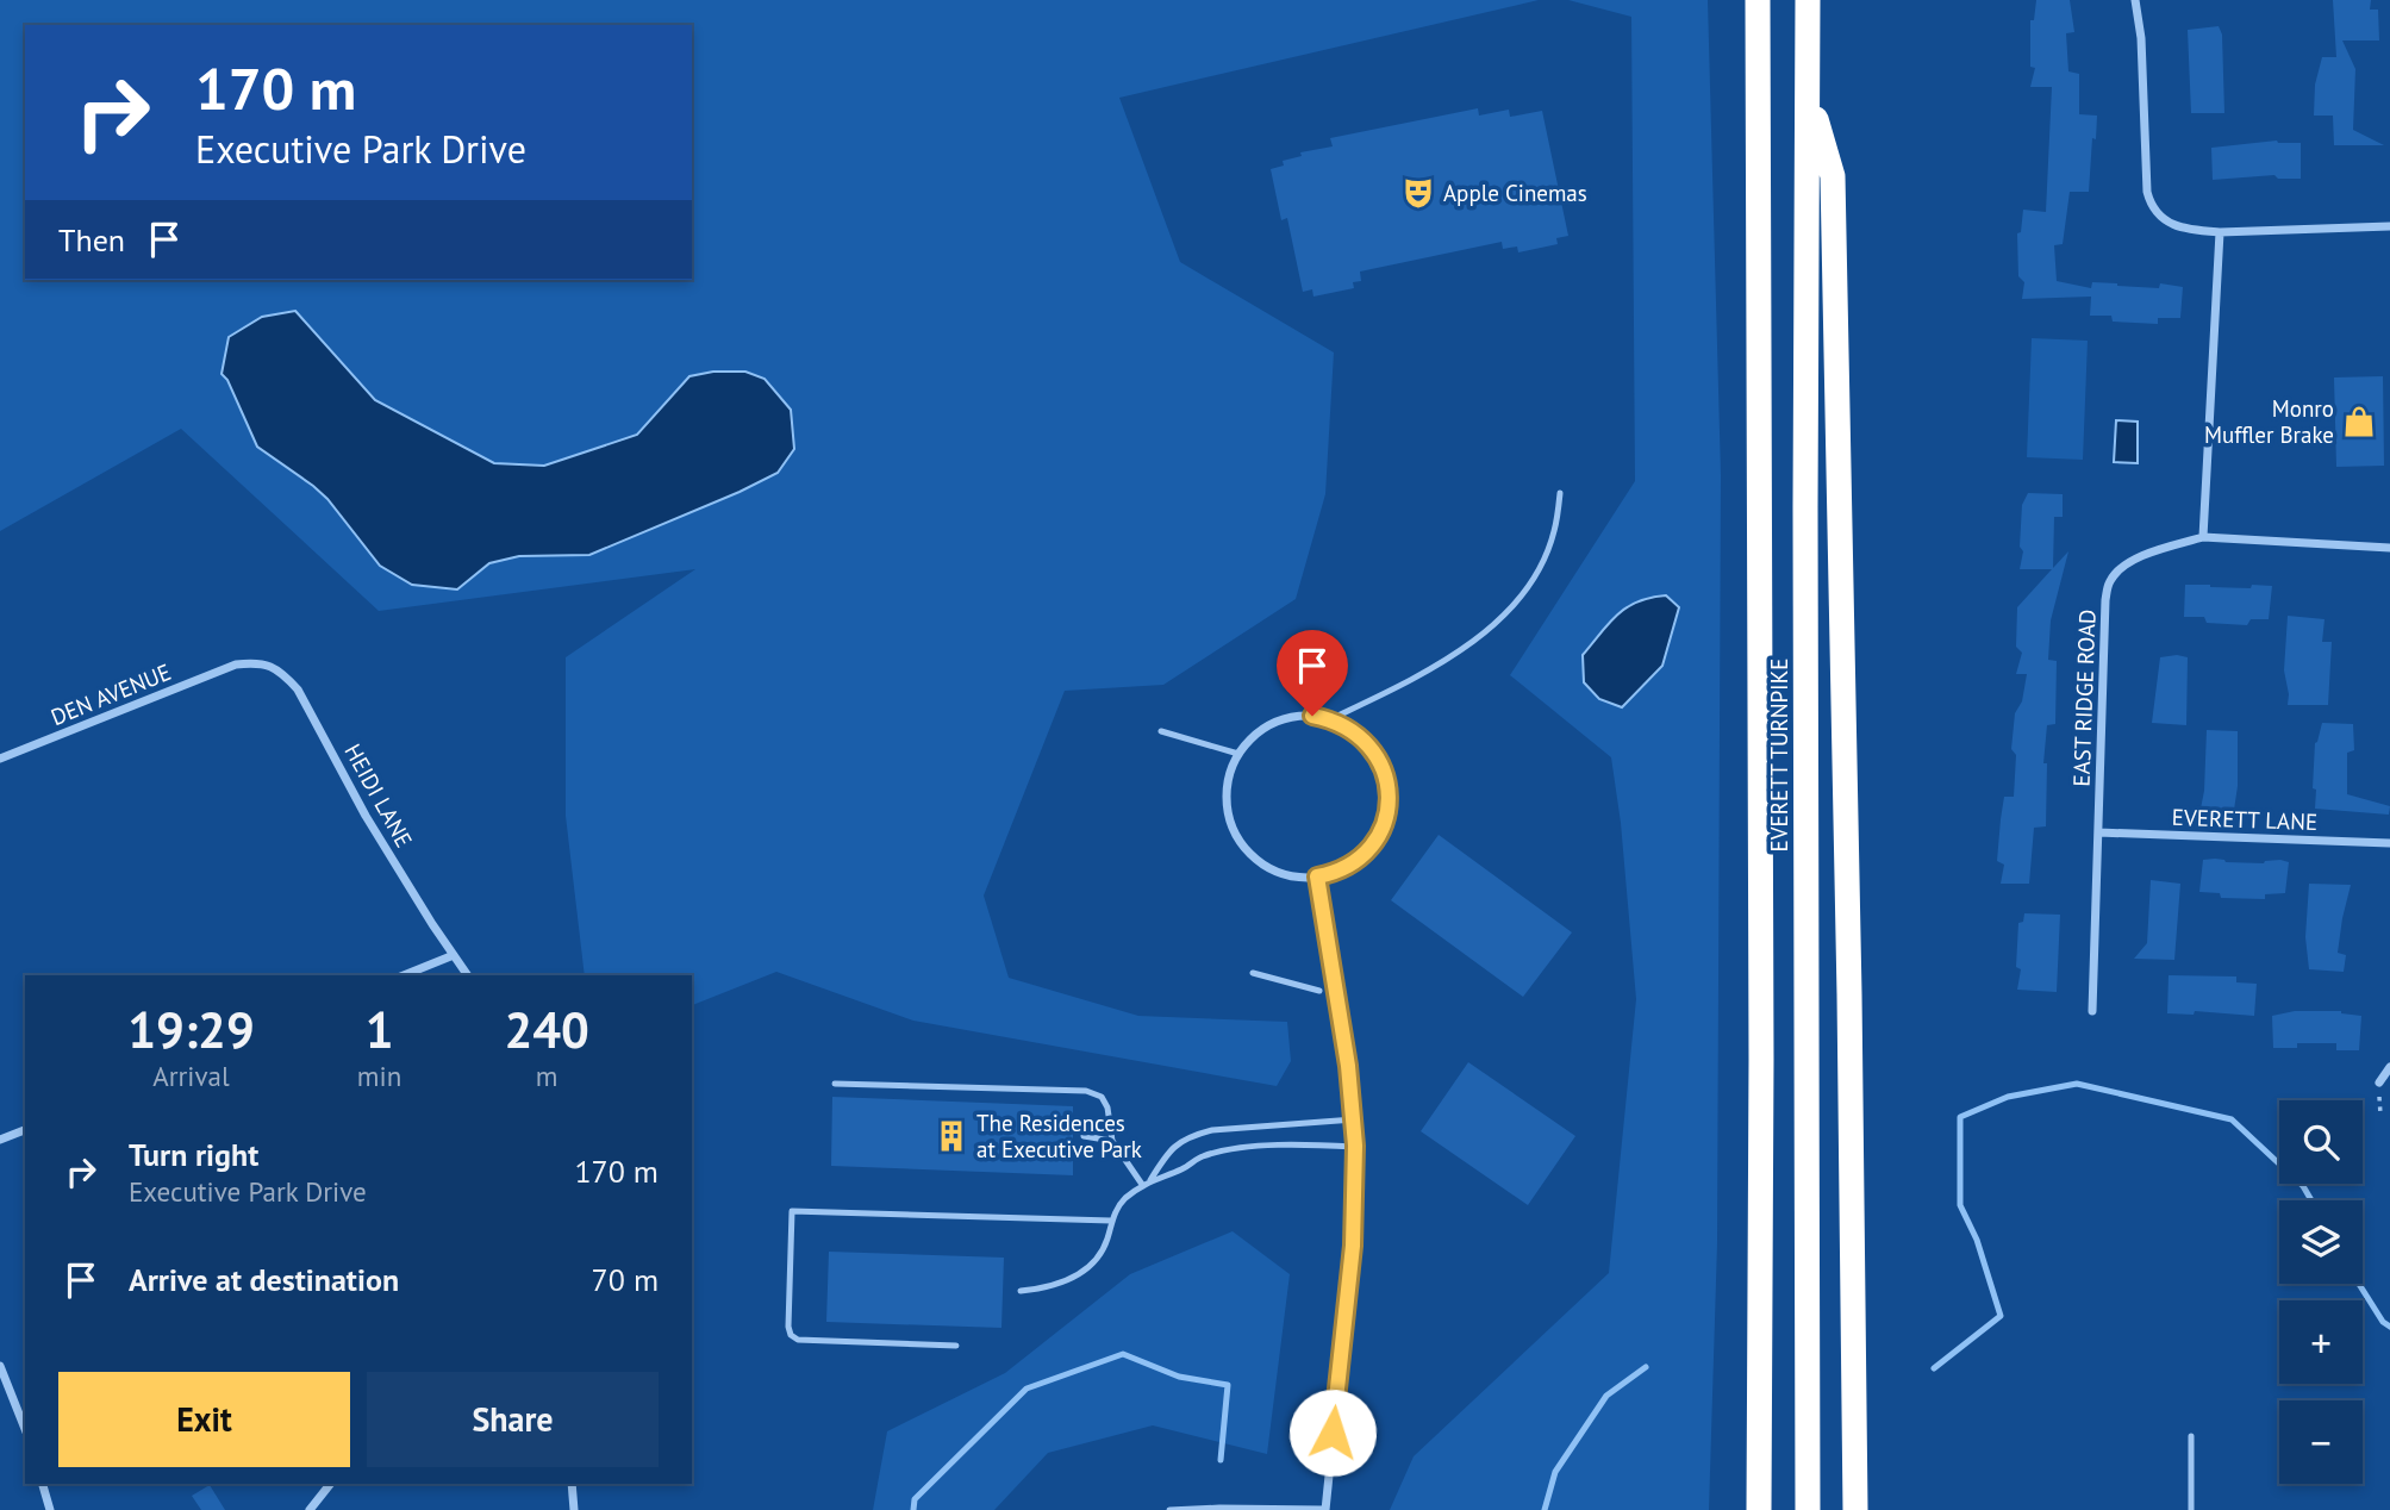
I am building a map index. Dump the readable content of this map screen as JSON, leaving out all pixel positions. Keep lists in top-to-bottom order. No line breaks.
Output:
{"streets":{"highway":["EVERETT TURNPIKE"],"street":["DEN AVENUE","EAST RIDGE ROAD","HEIDI LANE","EVERETT LANE"]},"crossings":[["DEN AVENUE","HEIDI LANE"],["EAST RIDGE ROAD","EVERETT LANE"]],"places":{"theatre":["Apple Cinemas"],"shop":["Monro Muffler Brake"],"building":["The Residences at Executive Park"]},"page":{"turn":["170 m","Executive Park Drive"],"then":"Then","eta":["19:29","Arrival","1","min","240","m"],"map_buttons":["+","−"],"list":[{"name":"Turn right","note":"Executive Park Drive","value":"170 m"},{"name":"Arrive at destination","value":"70 m"}],"buttons":["Exit","Share"]}}
